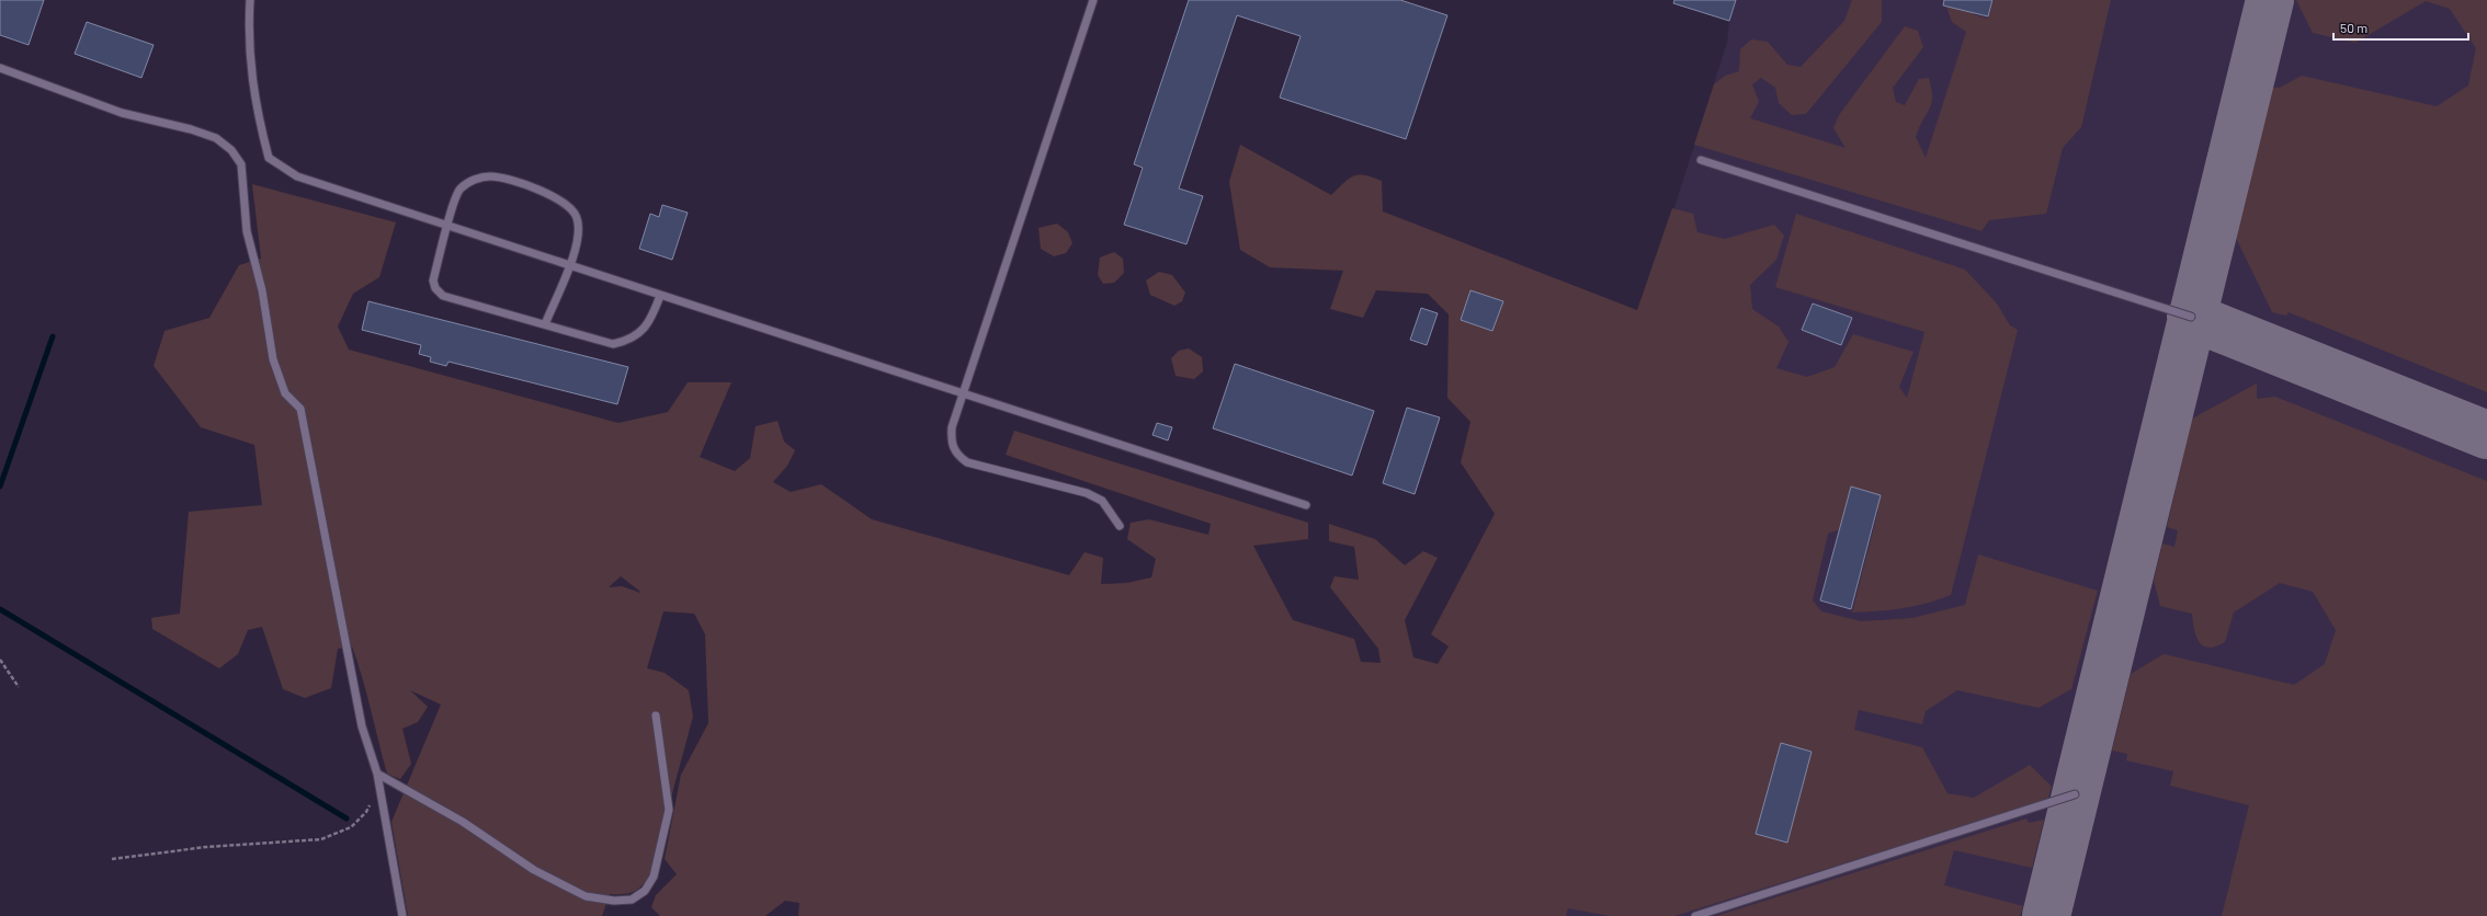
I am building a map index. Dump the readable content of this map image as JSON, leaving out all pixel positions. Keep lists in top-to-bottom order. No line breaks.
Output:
{"scale_bar":"50 m"}
